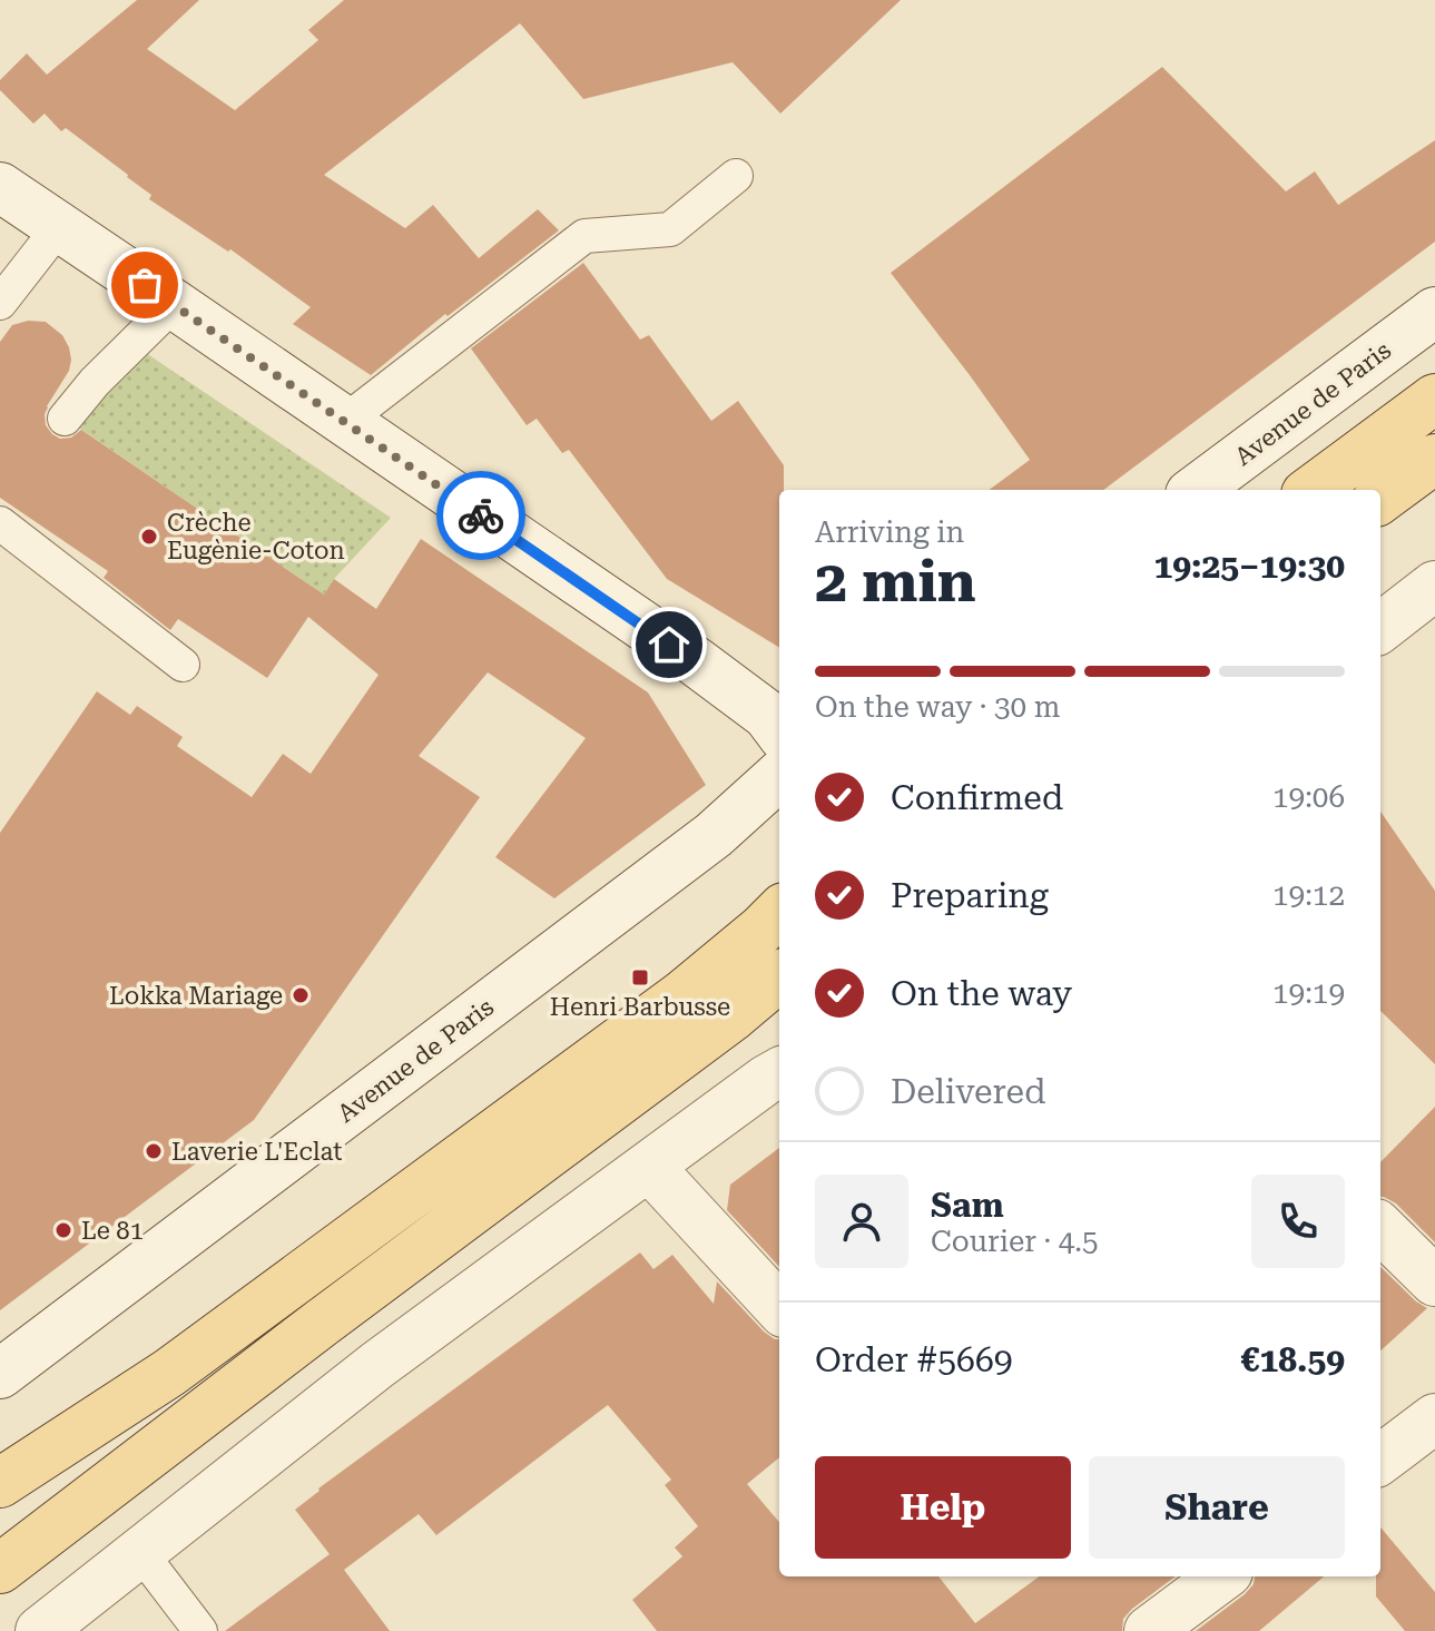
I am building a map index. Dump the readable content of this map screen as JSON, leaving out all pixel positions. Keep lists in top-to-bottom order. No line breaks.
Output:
{"streets":{"main road":["Avenue de Paris"]},"places":{"other":["Crèche Eugènie-Coton","Lokka Mariage","Laverie L'Eclat","Le 81"],"transit":["Henri Barbusse"]},"page":{"heading":["2 min","Arriving in","19:25–19:30"],"panel":["Sam","Courier · 4.5","Order #5669","€18.59"],"bar":"On the way · 30 m","list":[["Confirmed","19:06"],["Preparing","19:12"],["On the way","19:19"],"Delivered"],"buttons":["Help","Share"]}}
